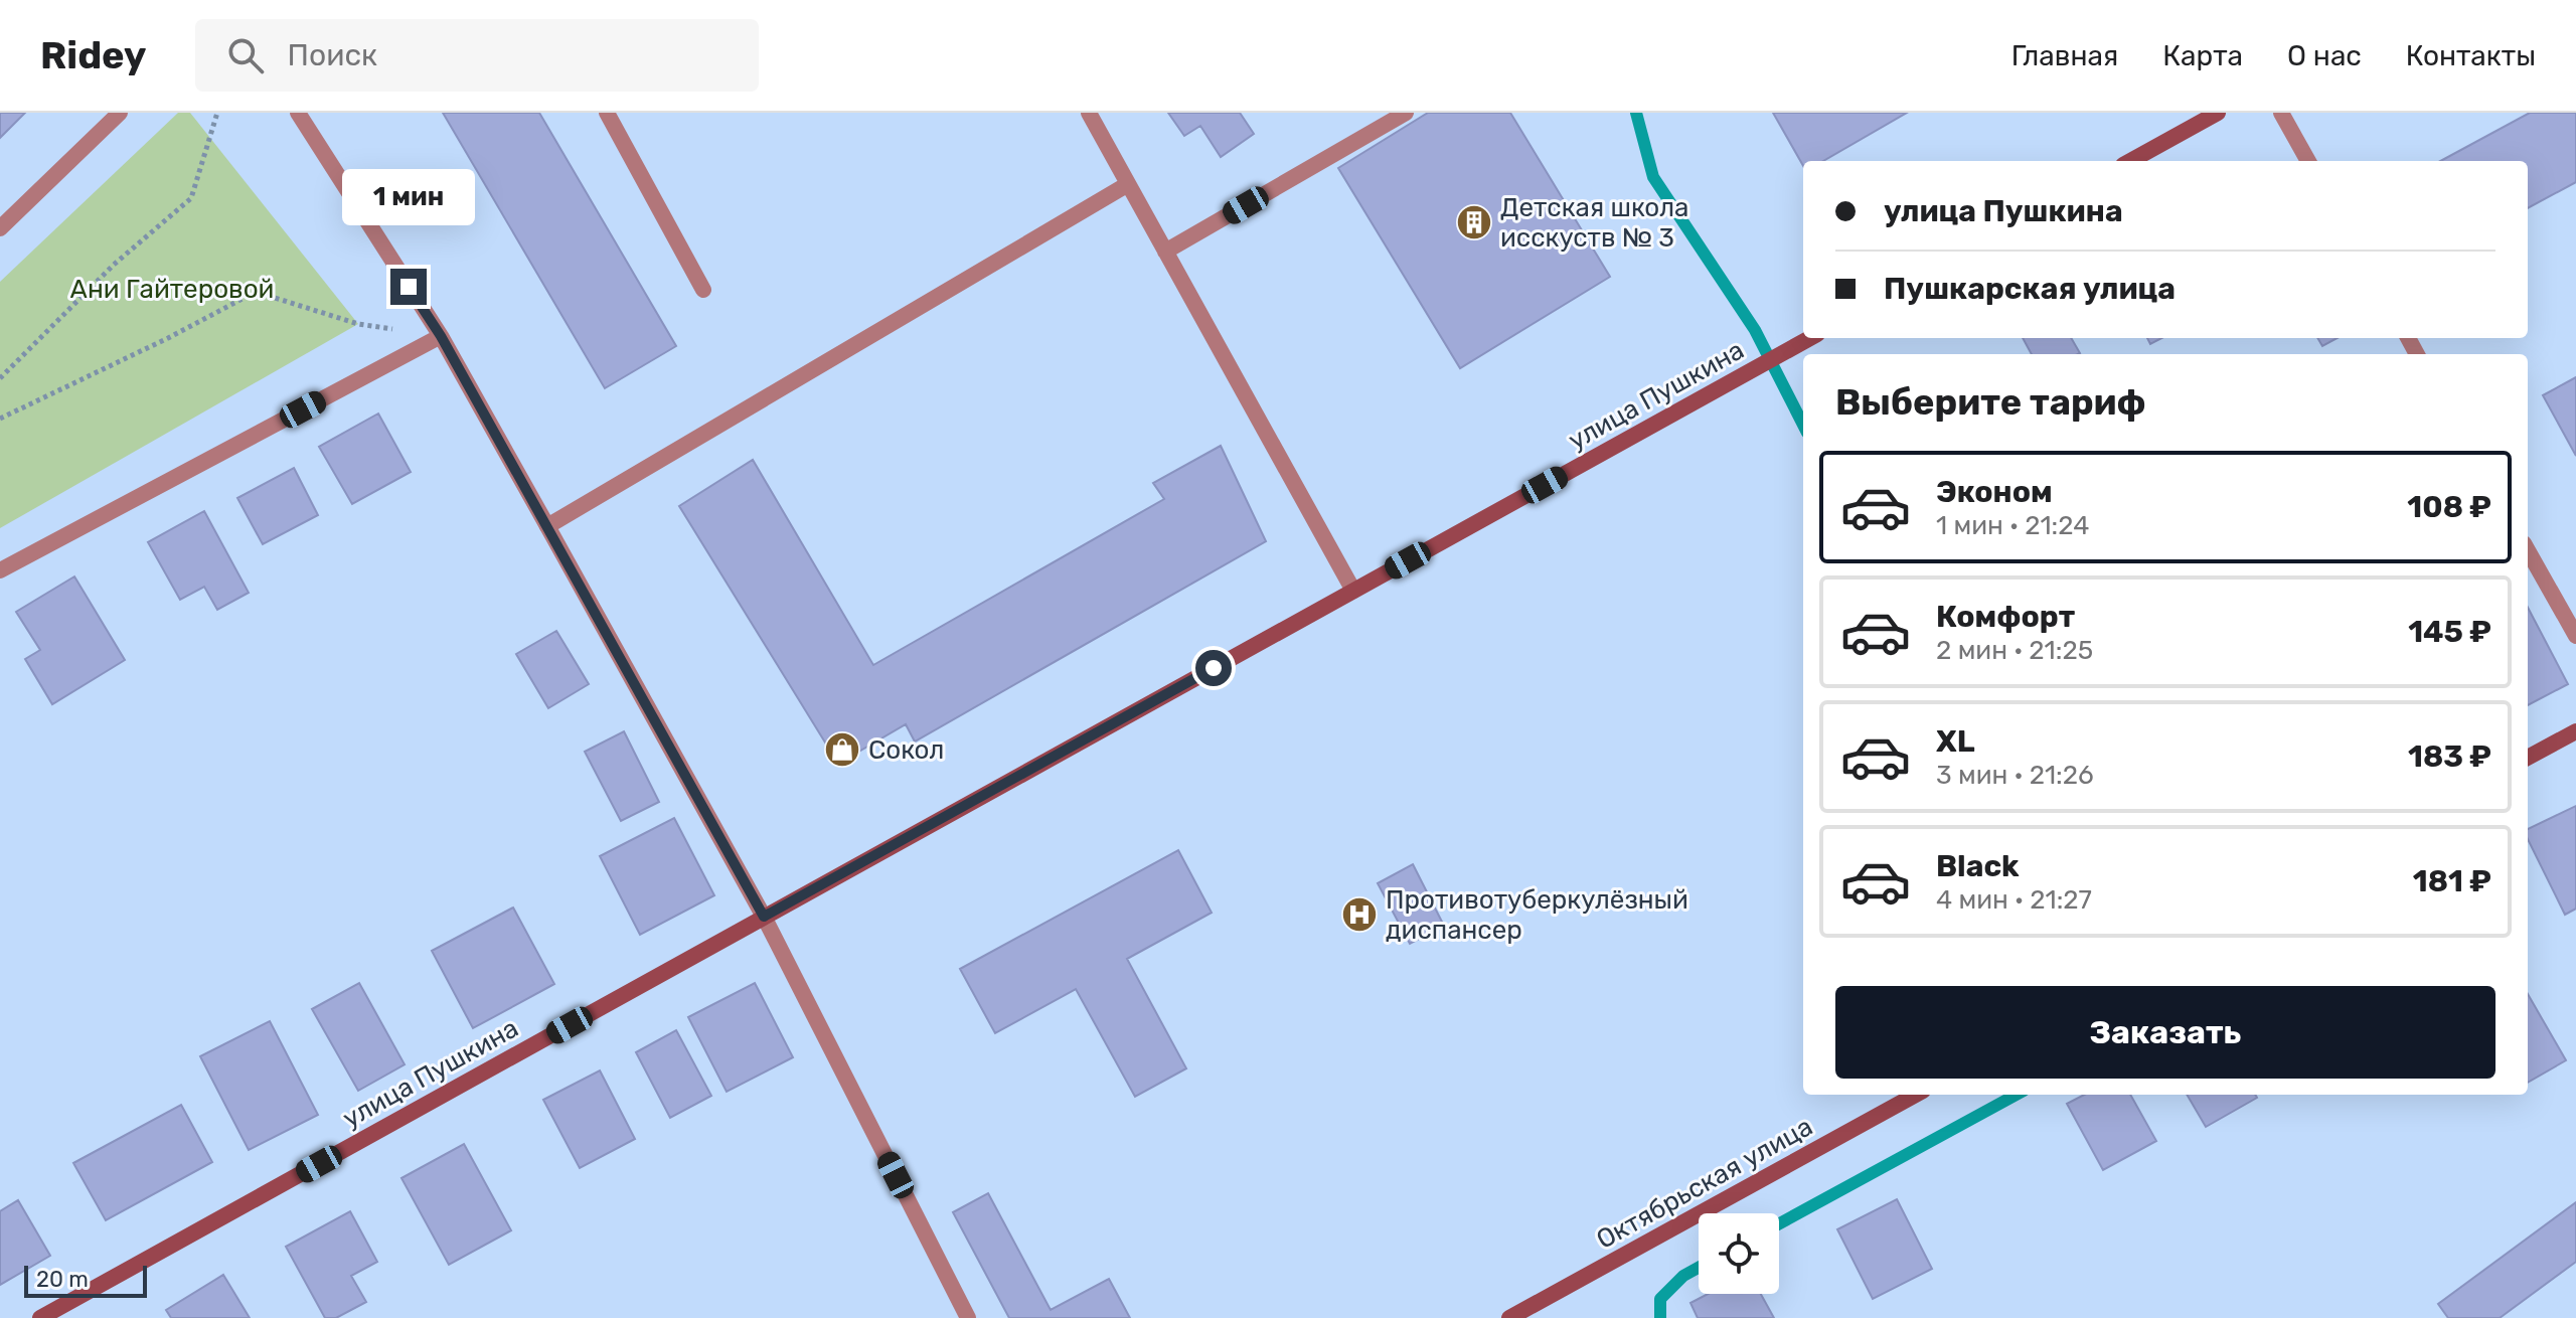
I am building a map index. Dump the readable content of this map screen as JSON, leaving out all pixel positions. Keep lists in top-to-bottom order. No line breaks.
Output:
{"streets":{"street":["улица Пушкина","Октябрьская улица"]},"parks":["Ани Гайтеровой"],"places":{"building":["Детская школа исскуств № 3"],"shop":["Сокол"],"hospital":["Противотуберкулёзный диспансер"]},"scale_bar":"20 m","page":{"header":"Ridey","search":"Поиск","nav":["Главная","Карта","О нас","Контакты"],"banner":["улица Пушкина","Пушкарская улица"],"bubble":"1 мин","heading":"Выберите тариф","list":[{"name":"Эконом","note":"1 мин · 21:24","value":"108 ₽"},{"name":"Комфорт","note":"2 мин · 21:25","value":"145 ₽"},{"name":"XL","note":"3 мин · 21:26","value":"183 ₽"},{"name":"Black","note":"4 мин · 21:27","value":"181 ₽"}],"buttons":"Заказать","scale":"20 m"}}
